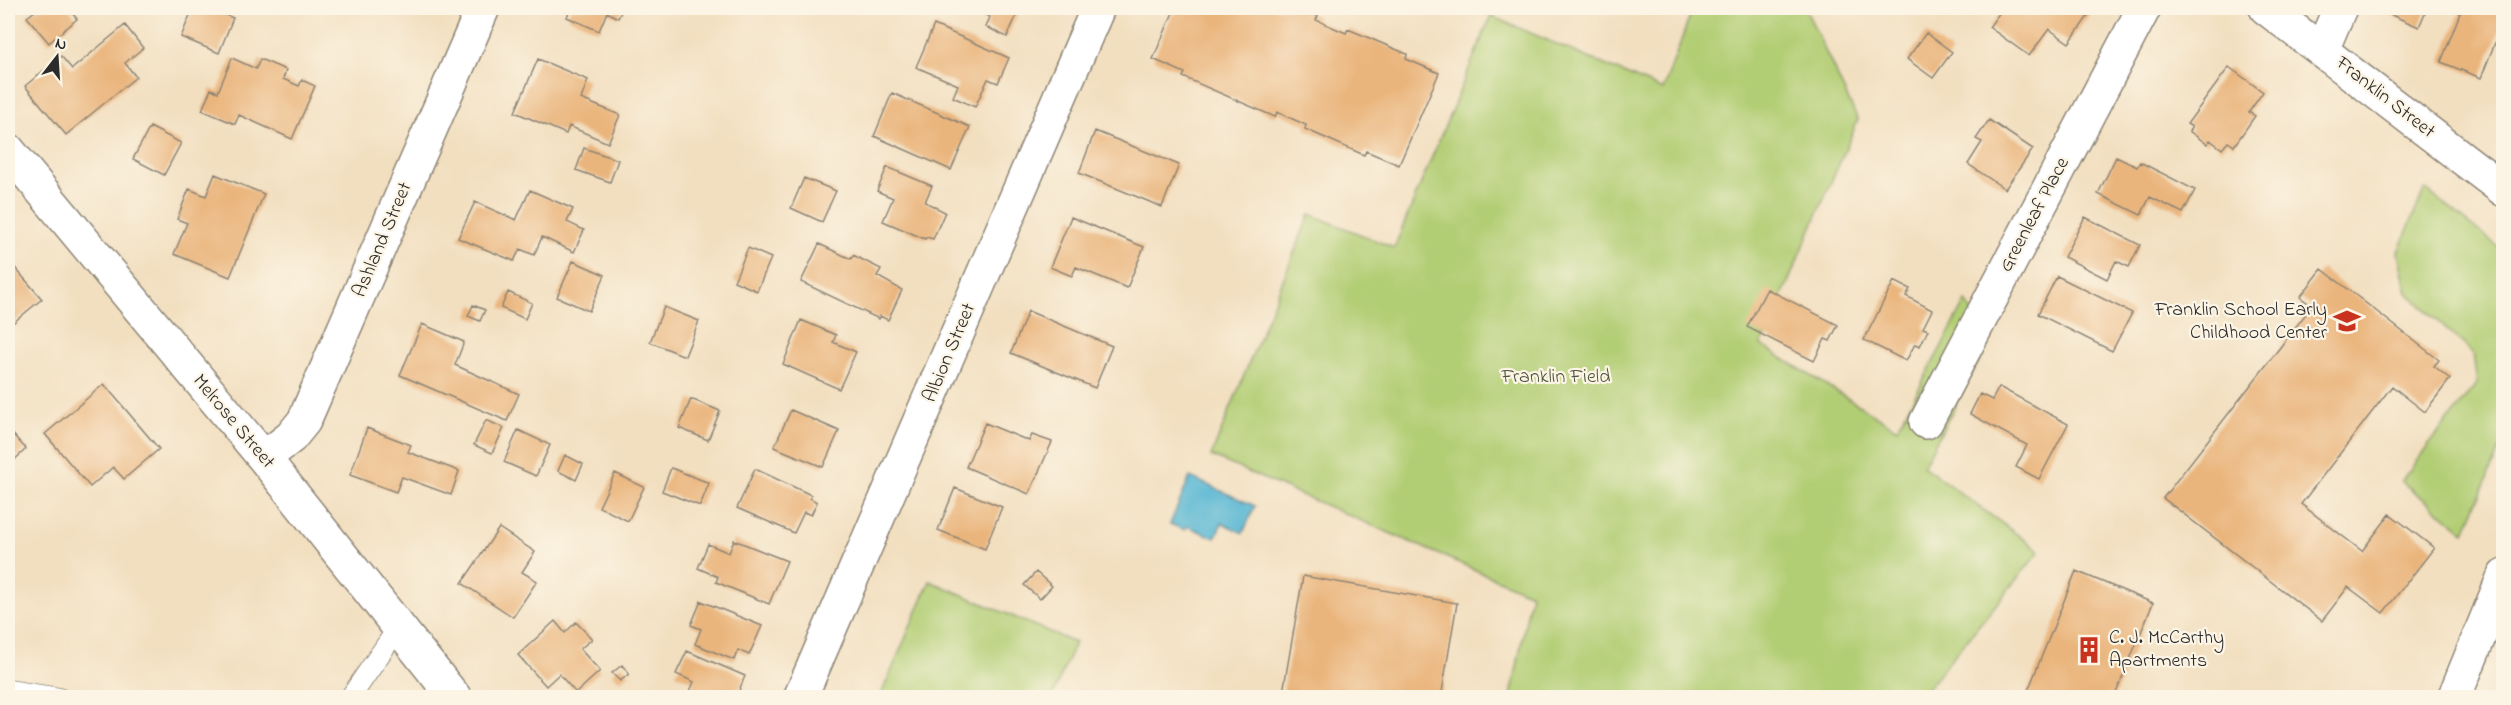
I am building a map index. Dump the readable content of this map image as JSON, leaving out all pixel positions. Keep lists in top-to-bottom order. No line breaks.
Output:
{"streets":{"street":["Franklin Street","Greenleaf Place","Ashland Street","Albion Street","Melrose Street"]},"crossings":[["Ashland Street","Melrose Street"]],"parks":["Franklin Field"],"places":{"school or university":["Franklin School Early Childhood Center"],"building":["C. J. McCarthy Apartments"]},"north":"top"}
